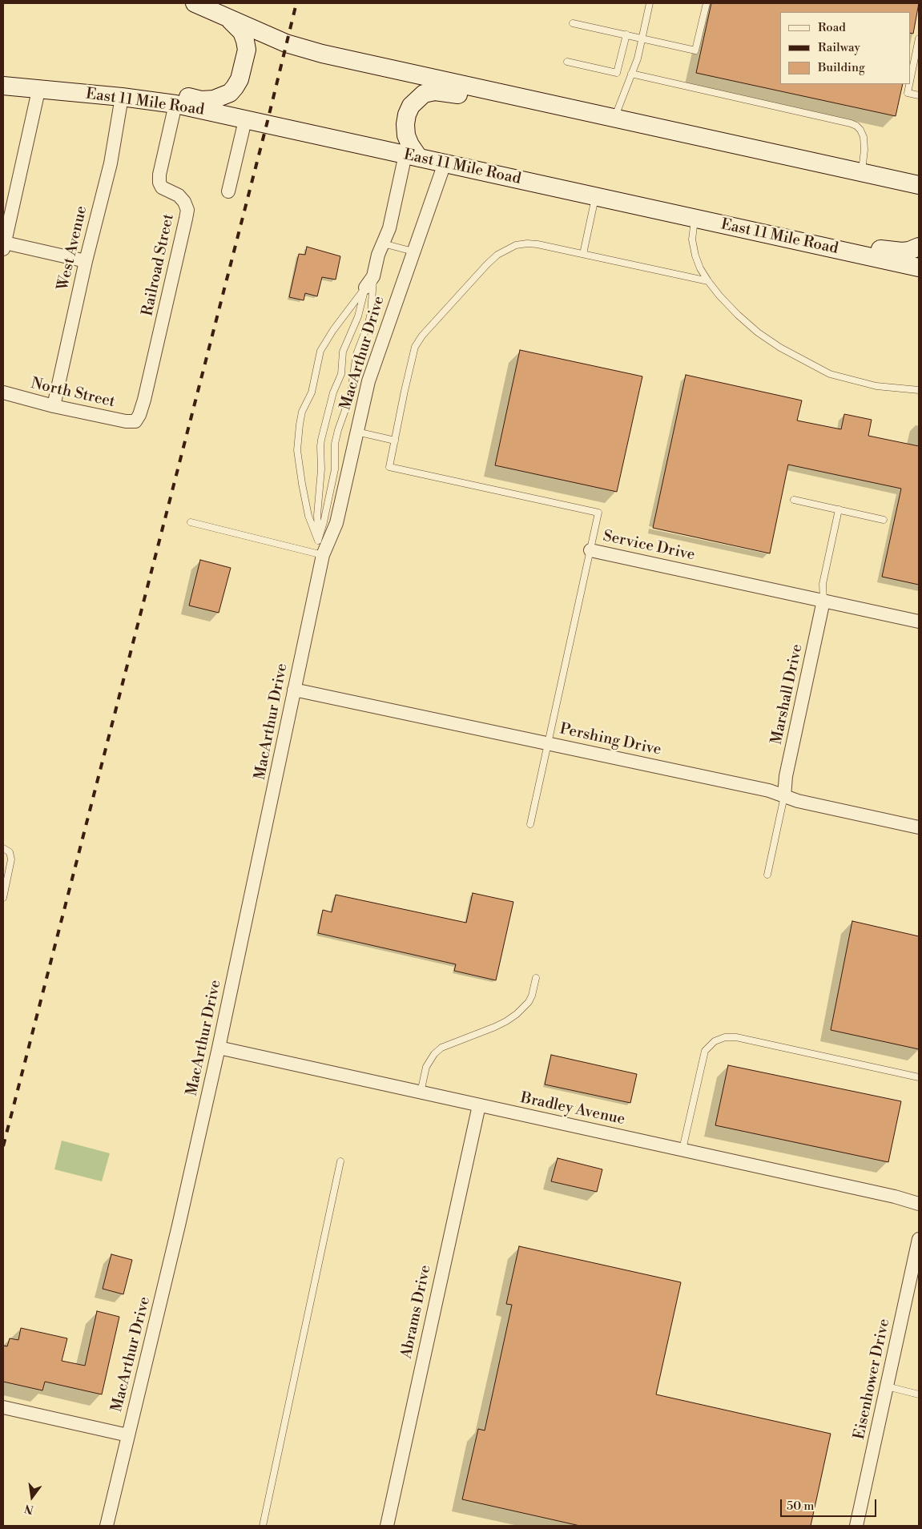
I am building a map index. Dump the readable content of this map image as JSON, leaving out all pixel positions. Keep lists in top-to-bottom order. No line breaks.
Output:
{"streets":{"main road":["East 11 Mile Road"],"street":["West Avenue","Railroad Street","MacArthur Drive","North Street","Service Drive","Marshall Drive","Pershing Drive","Bradley Avenue","Abrams Drive","Eisenhower Drive"]},"crossings":[["East 11 Mile Road","West Avenue"],["East 11 Mile Road","Railroad Street"],["East 11 Mile Road","MacArthur Drive"],["West Avenue","North Street"],["Railroad Street","North Street"],["MacArthur Drive","Pershing Drive"],["MacArthur Drive","Bradley Avenue"],["Service Drive","Marshall Drive"],["Marshall Drive","Pershing Drive"],["Bradley Avenue","Abrams Drive"]],"legend":["Road","Railway","Building"],"scale_bar":"50 m","north":"bottom"}
